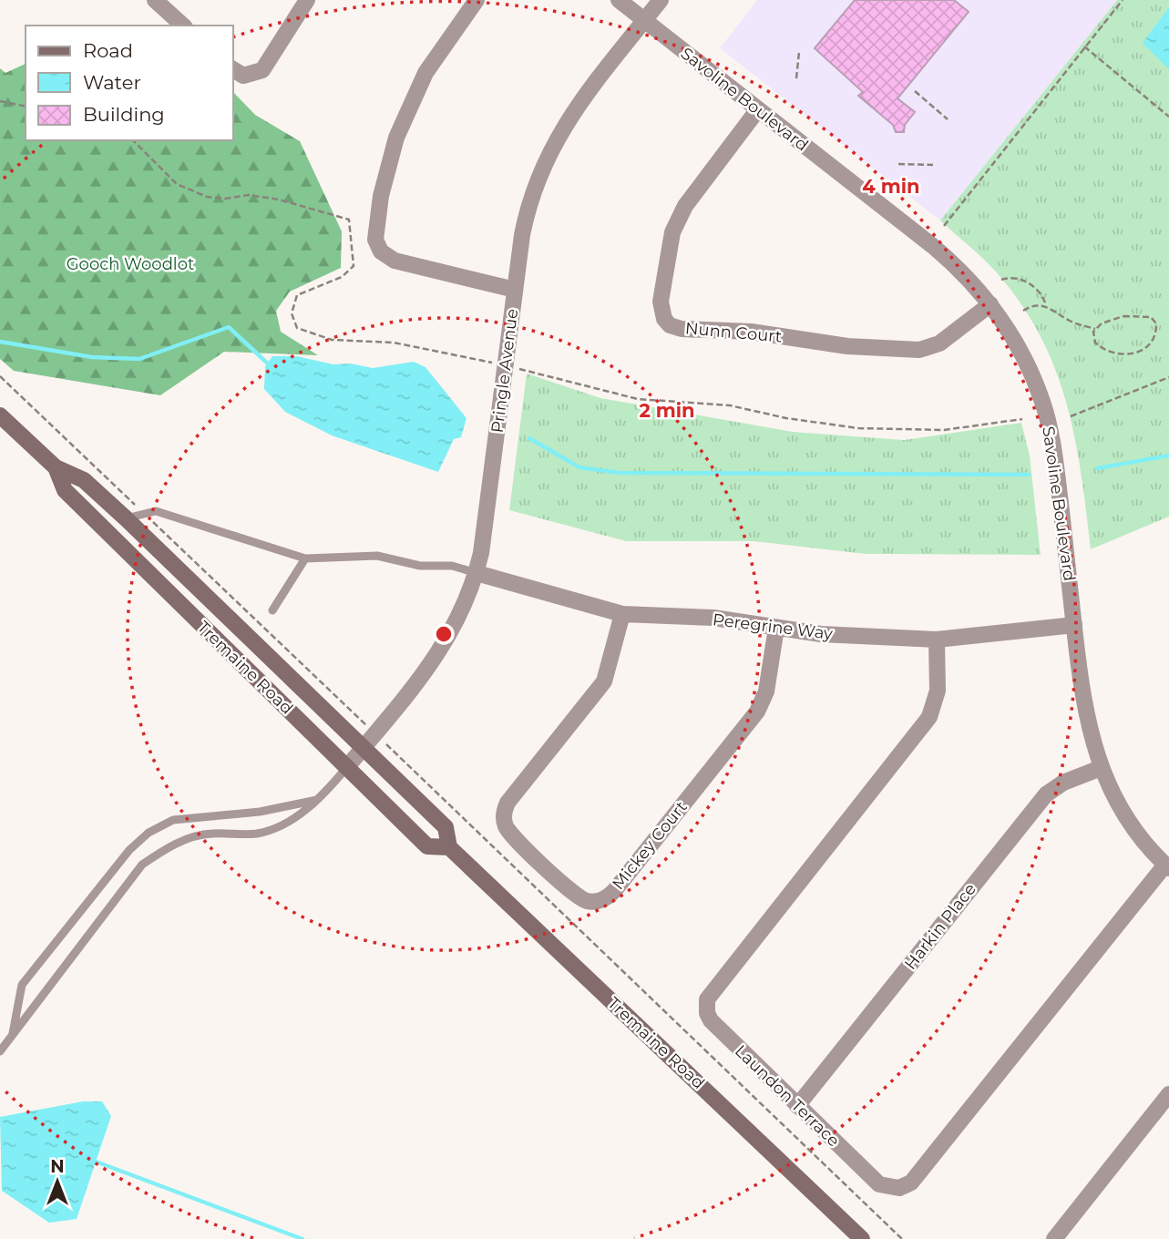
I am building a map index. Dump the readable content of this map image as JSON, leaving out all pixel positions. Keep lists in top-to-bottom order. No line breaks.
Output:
{"streets":{"main road":["Tremaine Road"],"street":["Savoline Boulevard","Nunn Court","Pringle Avenue","Peregrine Way","Mickey Court","Harkin Place","Laundon Terrace"]},"crossings":[["Savoline Boulevard","Nunn Court"],["Savoline Boulevard","Pringle Avenue"],["Savoline Boulevard","Peregrine Way"],["Savoline Boulevard","Harkin Place"],["Savoline Boulevard","Laundon Terrace"],["Pringle Avenue","Peregrine Way"],["Pringle Avenue","Tremaine Road"],["Peregrine Way","Mickey Court"],["Peregrine Way","Laundon Terrace"],["Harkin Place","Laundon Terrace"]],"parks":["Gooch Woodlot"],"legend":["Road","Water","Building"],"north":"top","rings":["4 min","2 min"]}
